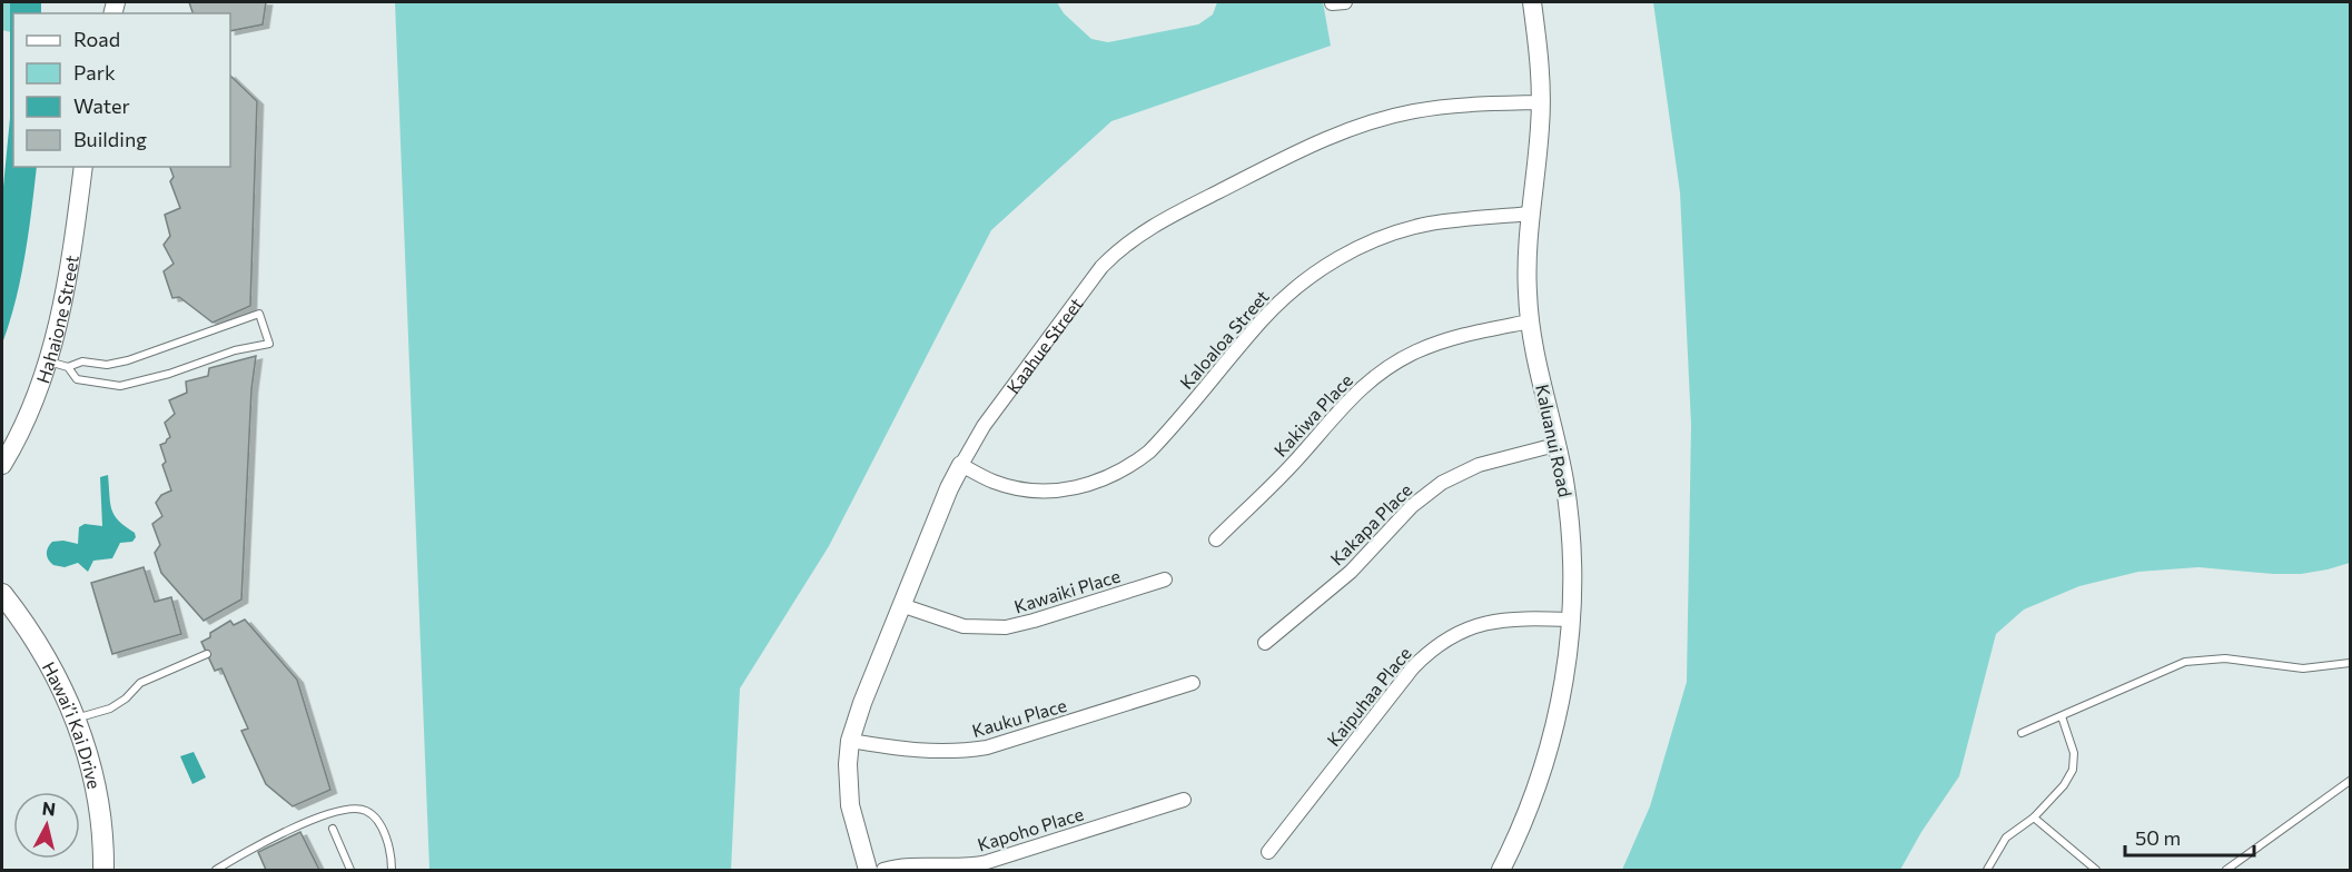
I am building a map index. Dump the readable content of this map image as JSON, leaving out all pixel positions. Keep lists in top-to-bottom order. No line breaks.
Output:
{"streets":{"main road":["Hawai’i Kai Drive"],"street":["Hahaione Street","Kaloaloa Street","Kaahue Street","Kakiwa Place","Kaluanui Road","Kakapa Place","Kawaiki Place","Kaipuhaa Place","Kauku Place","Kapoho Place"]},"crossings":[["Kaloaloa Street","Kaahue Street"],["Kaloaloa Street","Kaluanui Road"],["Kaahue Street","Kaluanui Road"],["Kaahue Street","Kawaiki Place"],["Kaahue Street","Kauku Place"],["Kakiwa Place","Kaluanui Road"],["Kaluanui Road","Kakapa Place"],["Kaluanui Road","Kaipuhaa Place"]],"legend":["Road","Park","Water","Building"],"scale_bar":"50 m","north":"top"}
